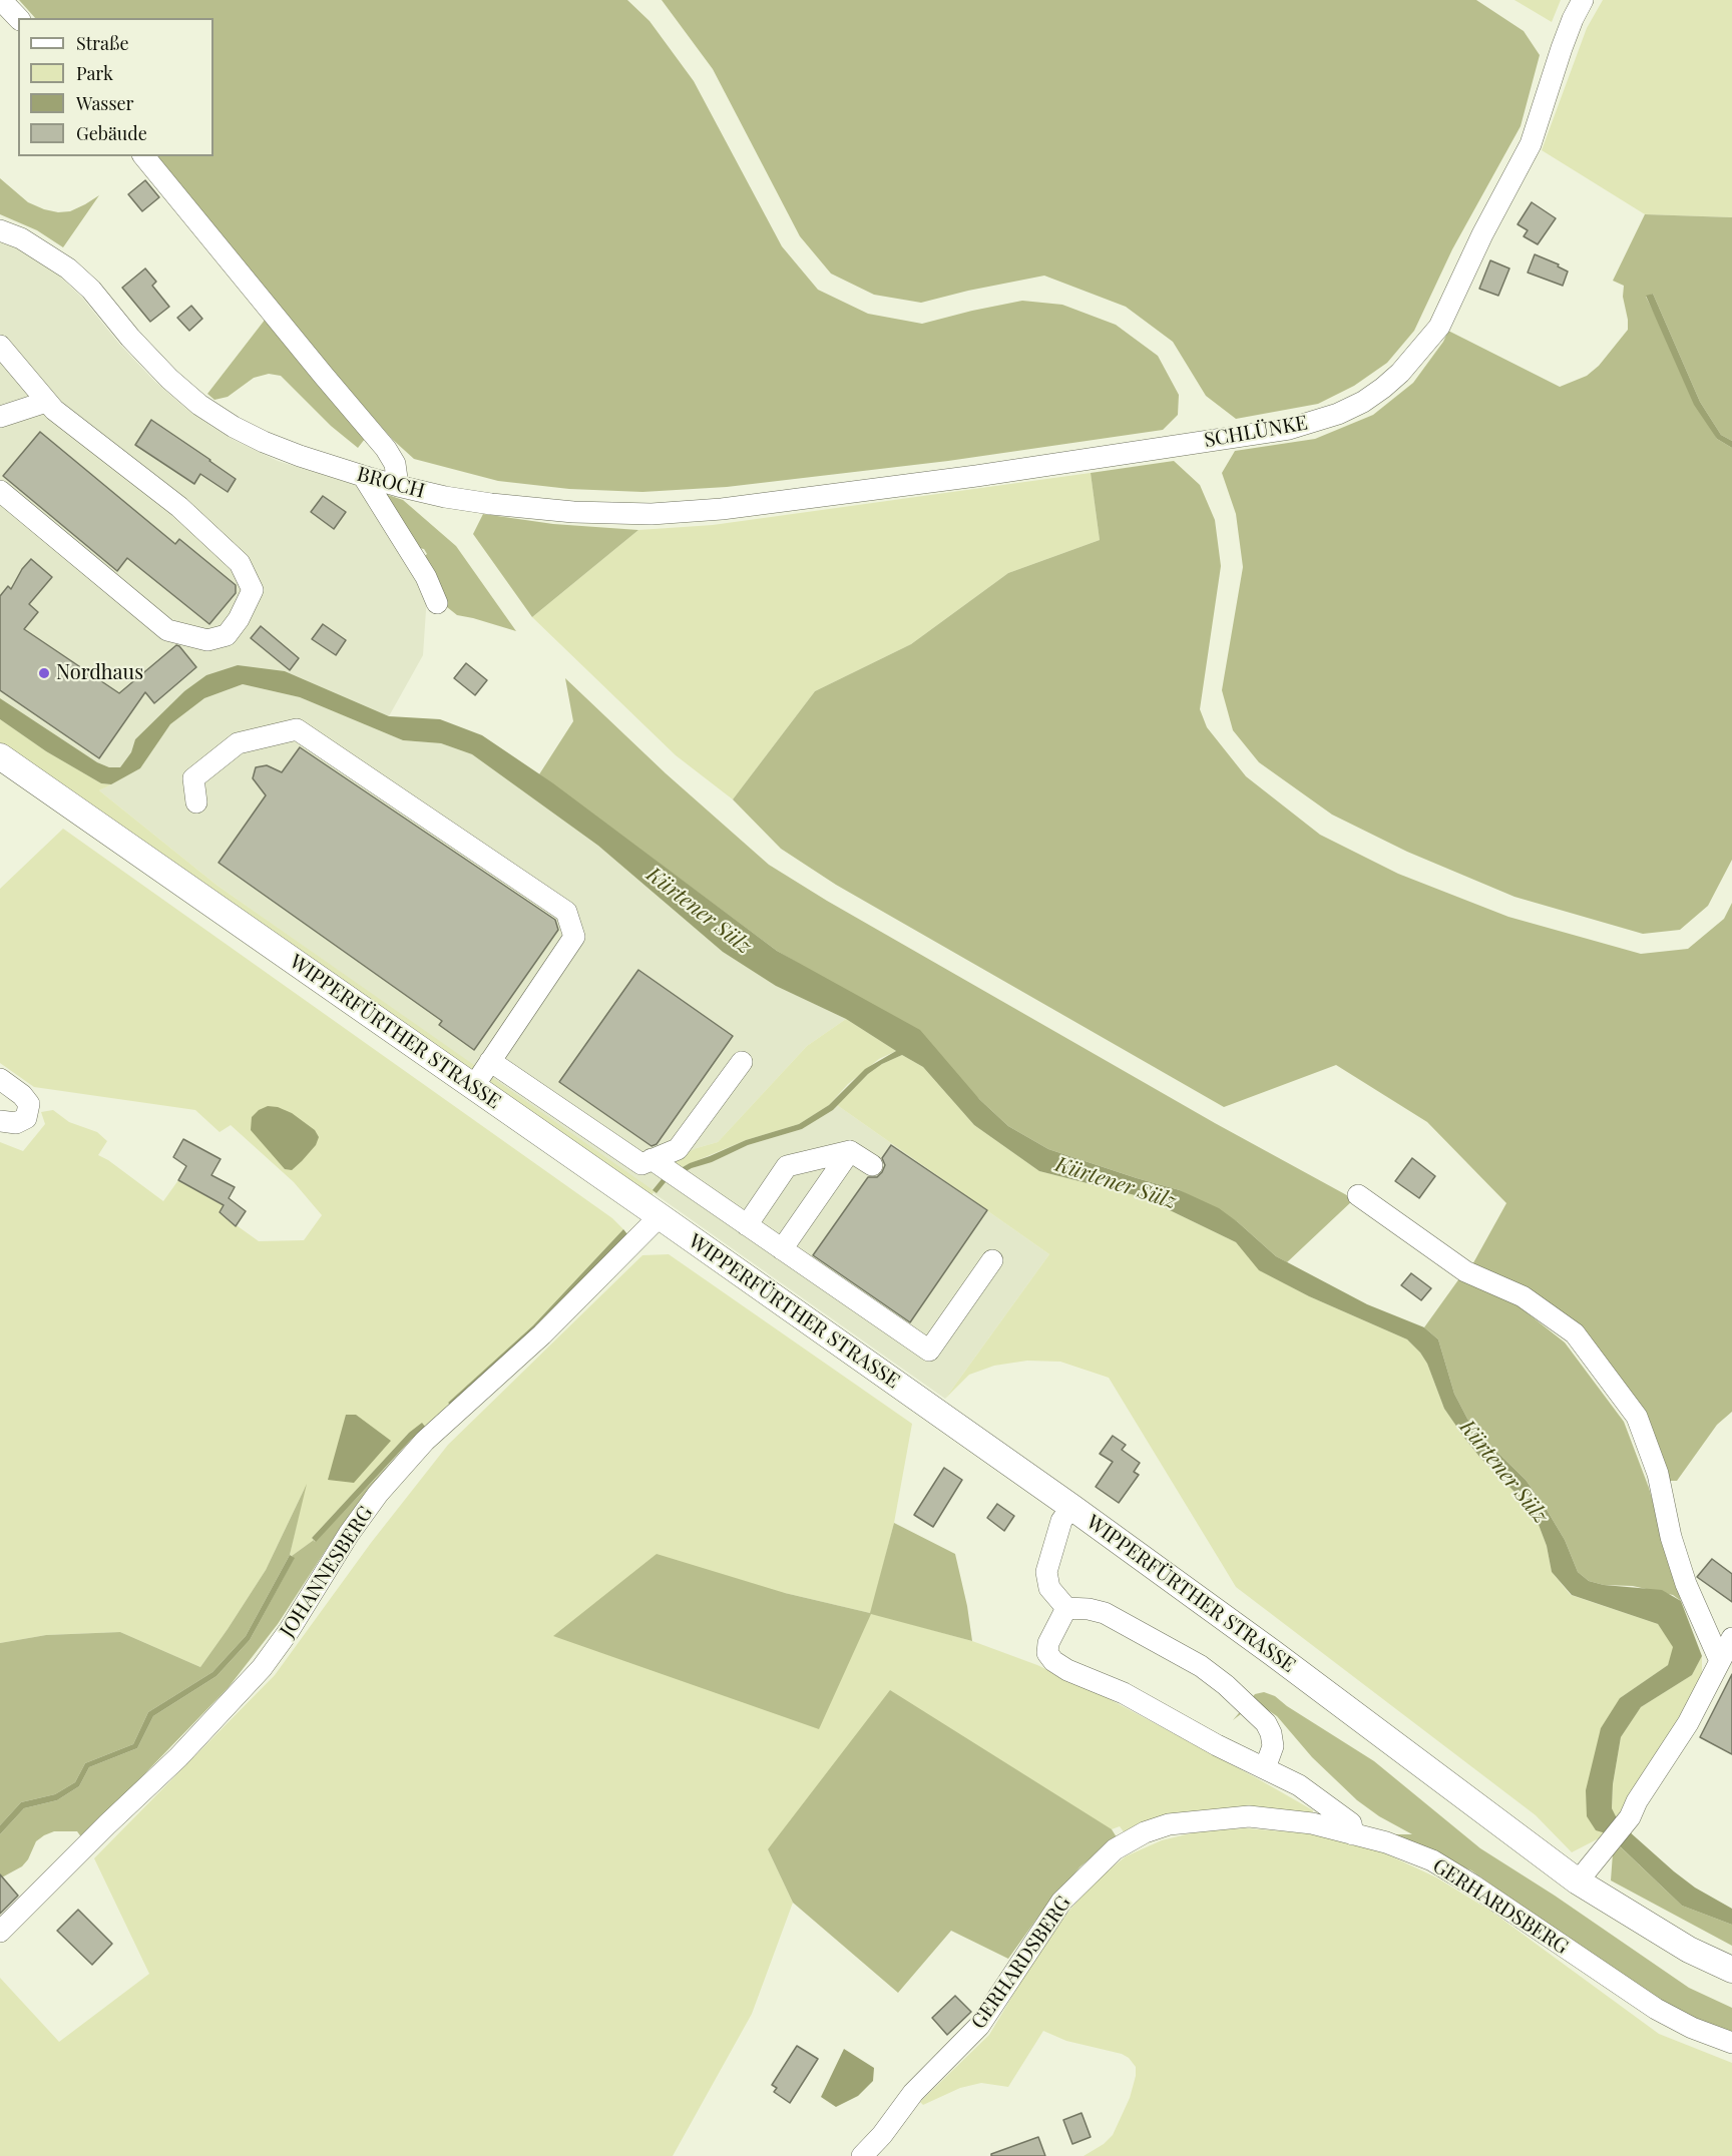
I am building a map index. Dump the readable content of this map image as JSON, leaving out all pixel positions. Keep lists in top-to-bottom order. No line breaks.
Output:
{"streets":{"main road":["WIPPERFÜRTHER STRASSE"],"street":["SCHLÜNKE","BROCH","JOHANNESBERG","GERHARDSBERG"]},"crossings":[["SCHLÜNKE","BROCH"],["WIPPERFÜRTHER STRASSE","JOHANNESBERG"]],"water":["Kürtener Sülz"],"places":["Nordhaus"],"legend":["Straße","Park","Wasser","Gebäude"]}
